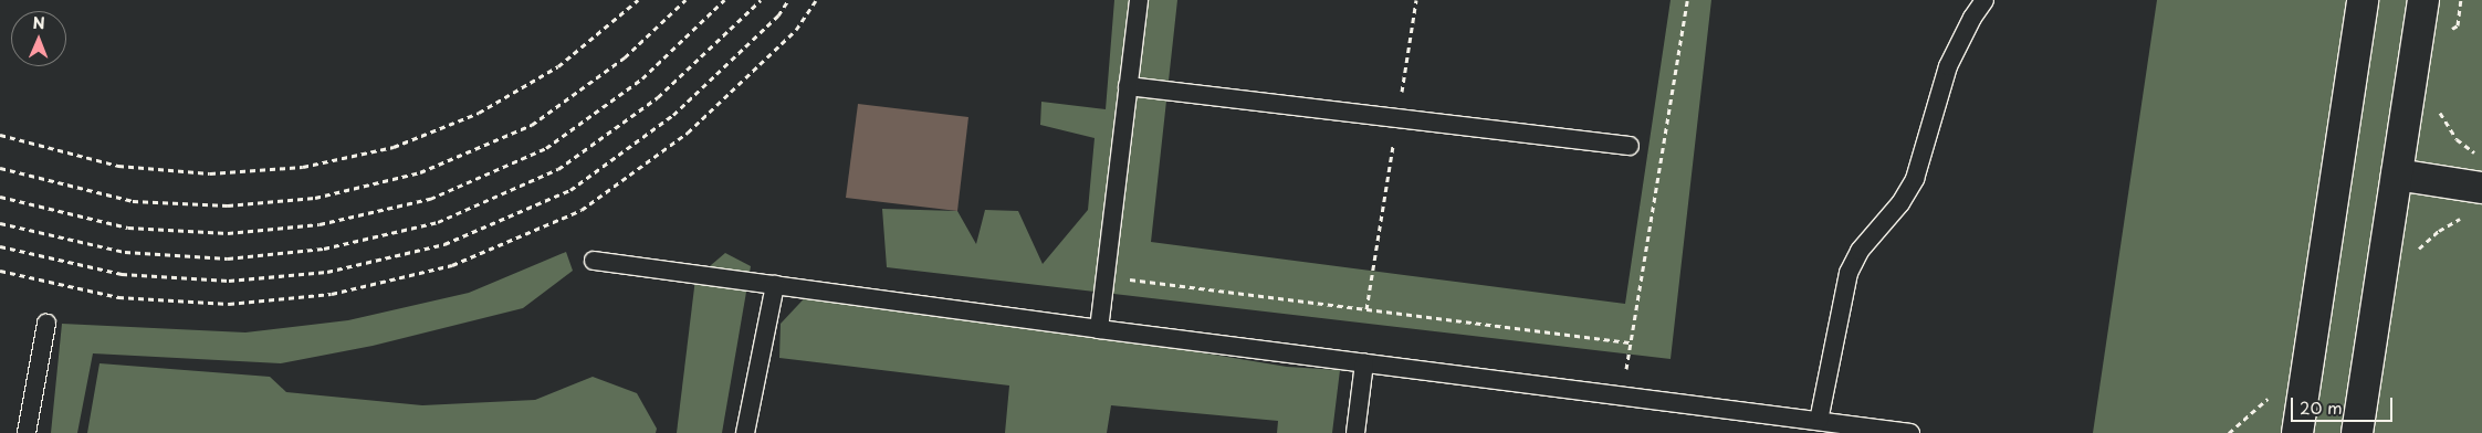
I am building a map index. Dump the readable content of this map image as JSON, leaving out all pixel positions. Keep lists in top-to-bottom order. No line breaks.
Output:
{"scale_bar":"20 m","north":"top"}
